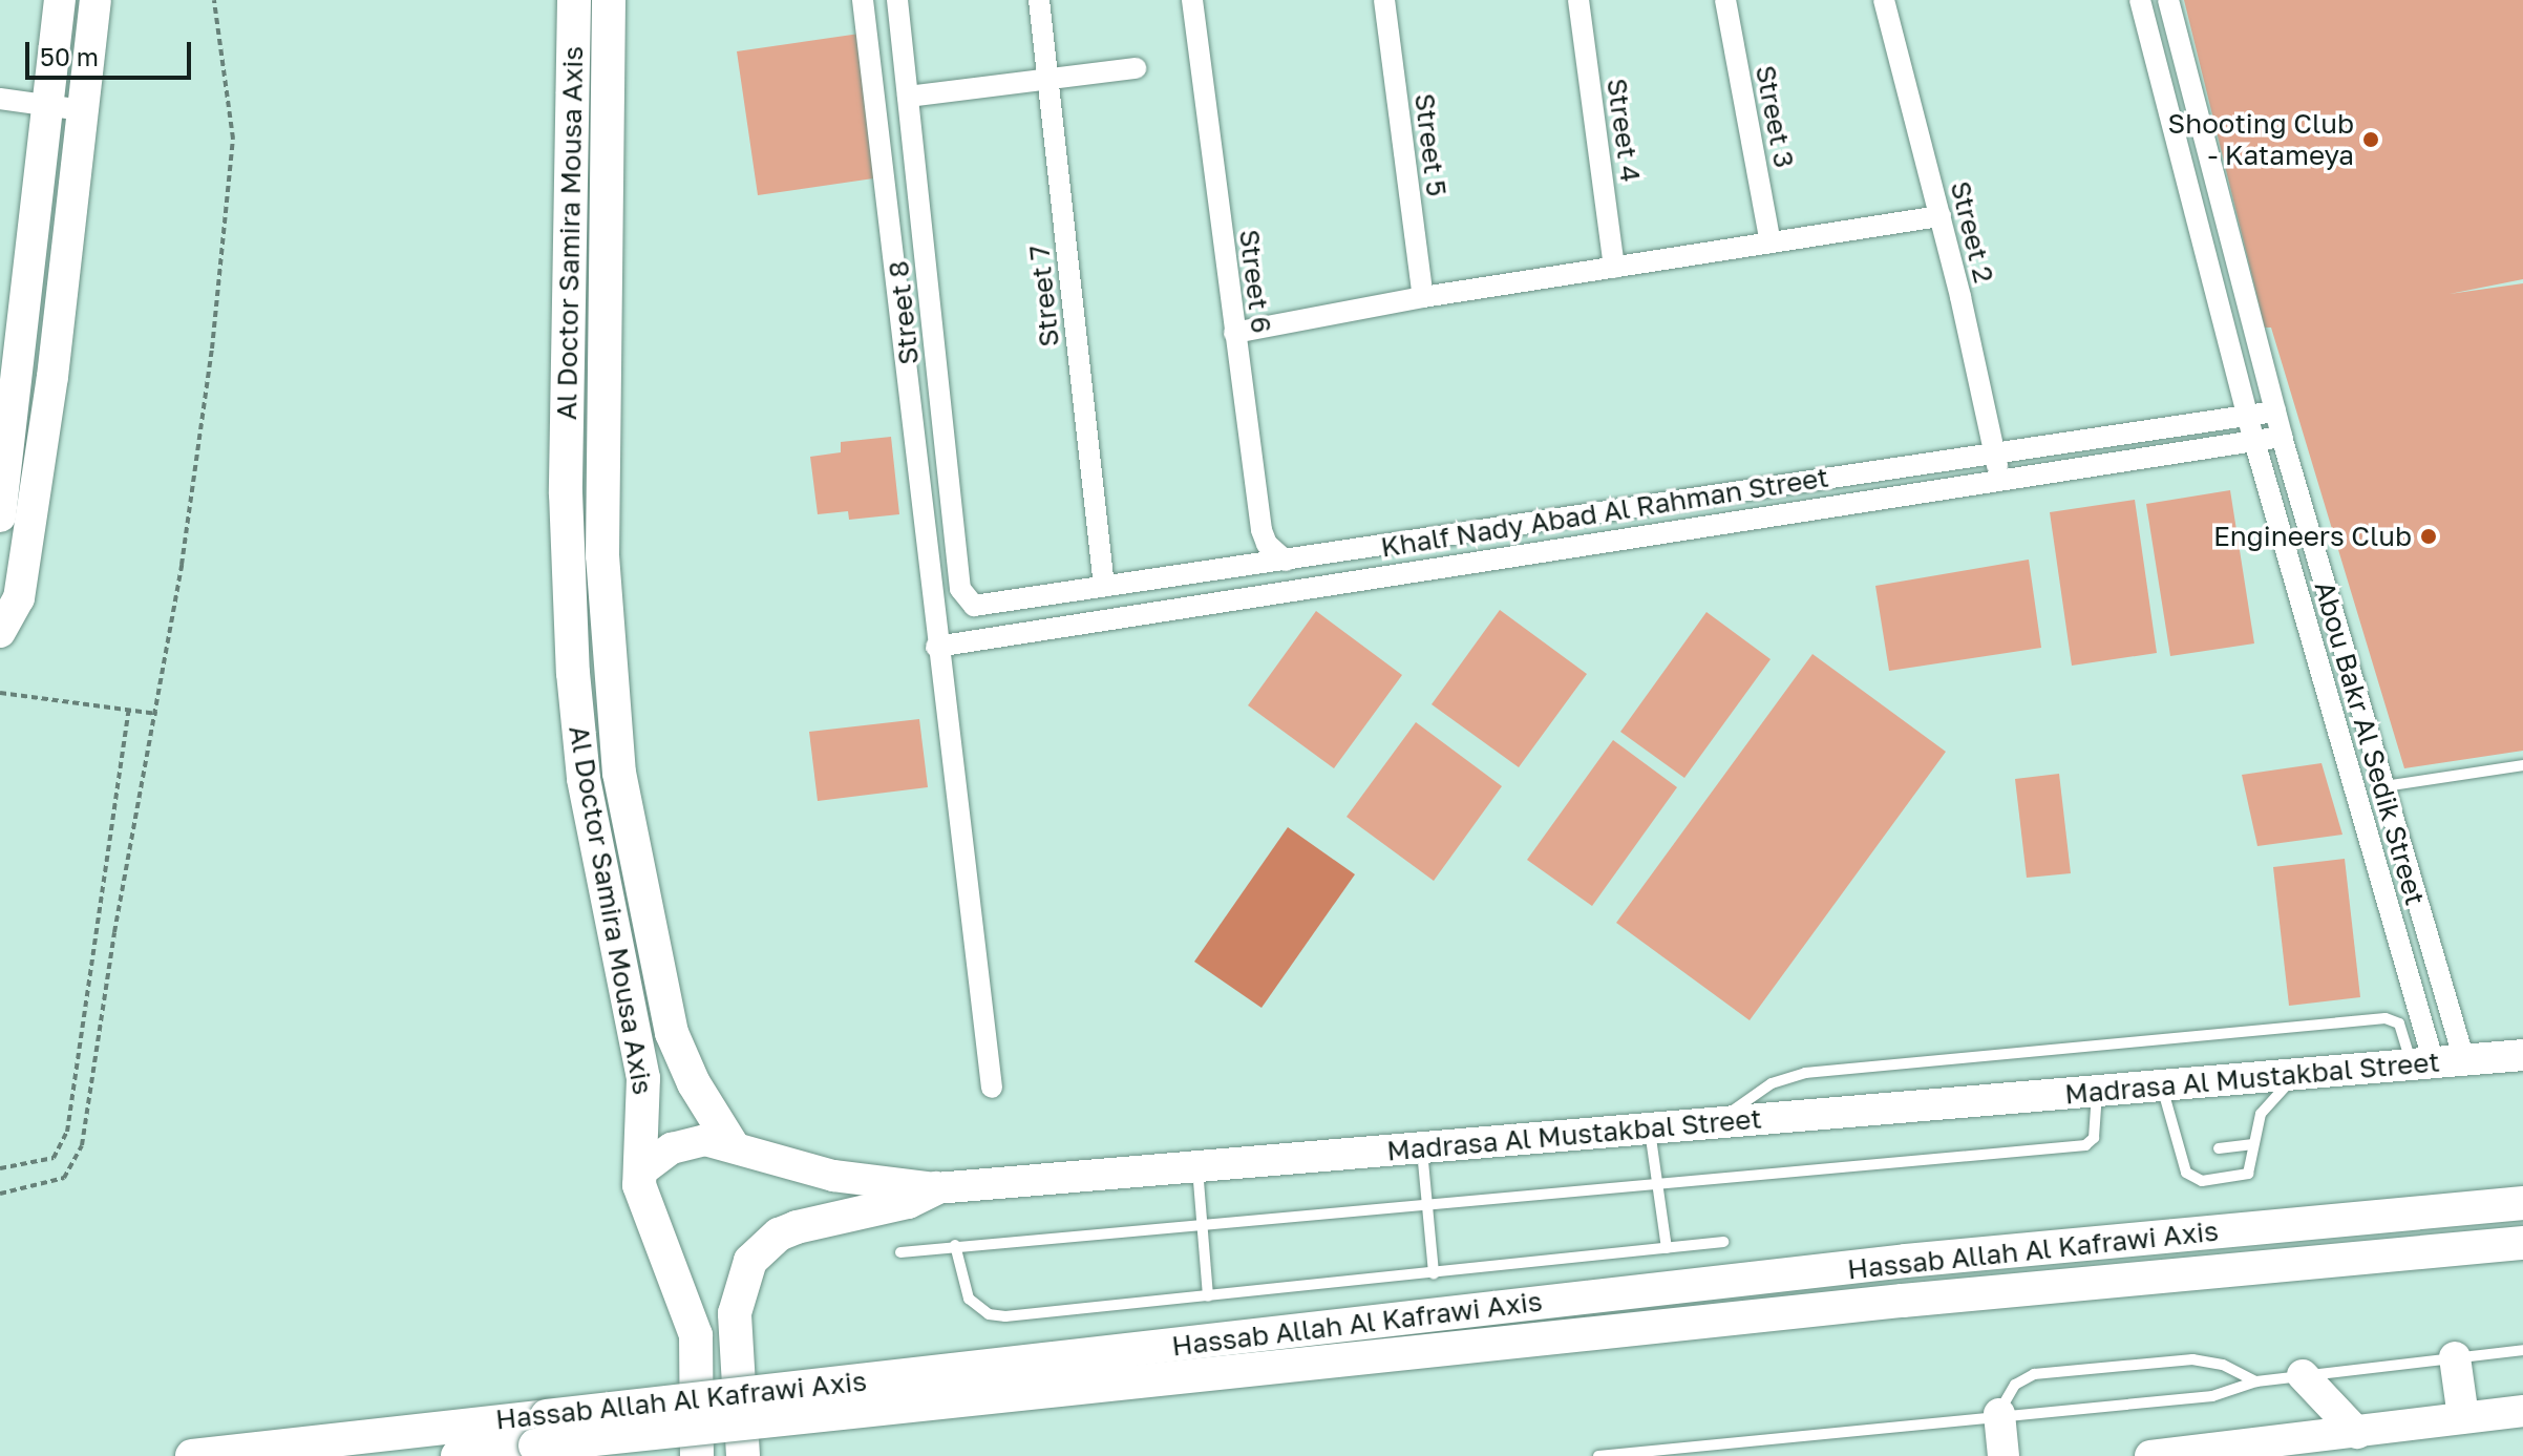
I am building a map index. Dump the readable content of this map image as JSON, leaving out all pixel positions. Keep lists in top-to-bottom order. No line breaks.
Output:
{"streets":{"main road":["Al Doctor Samira Mousa Axis","Hassab Allah Al Kafrawi Axis"],"street":["Street 3","Street 4","Street 5","Street 2","Street 6","Street 7","Street 8","Khalf Nady Abad Al Rahman Street","Abou Bakr Al Sedik Street","Madrasa Al Mustakbal Street"]},"crossings":[["Street 2","Khalf Nady Abad Al Rahman Street"],["Al Doctor Samira Mousa Axis","Madrasa Al Mustakbal Street"],["Street 6","Khalf Nady Abad Al Rahman Street"],["Street 7","Khalf Nady Abad Al Rahman Street"],["Street 8","Khalf Nady Abad Al Rahman Street"],["Khalf Nady Abad Al Rahman Street","Abou Bakr Al Sedik Street"],["Abou Bakr Al Sedik Street","Madrasa Al Mustakbal Street"]],"places":["Shooting Club - Katameya","Engineers Club"],"scale_bar":"50 m"}
